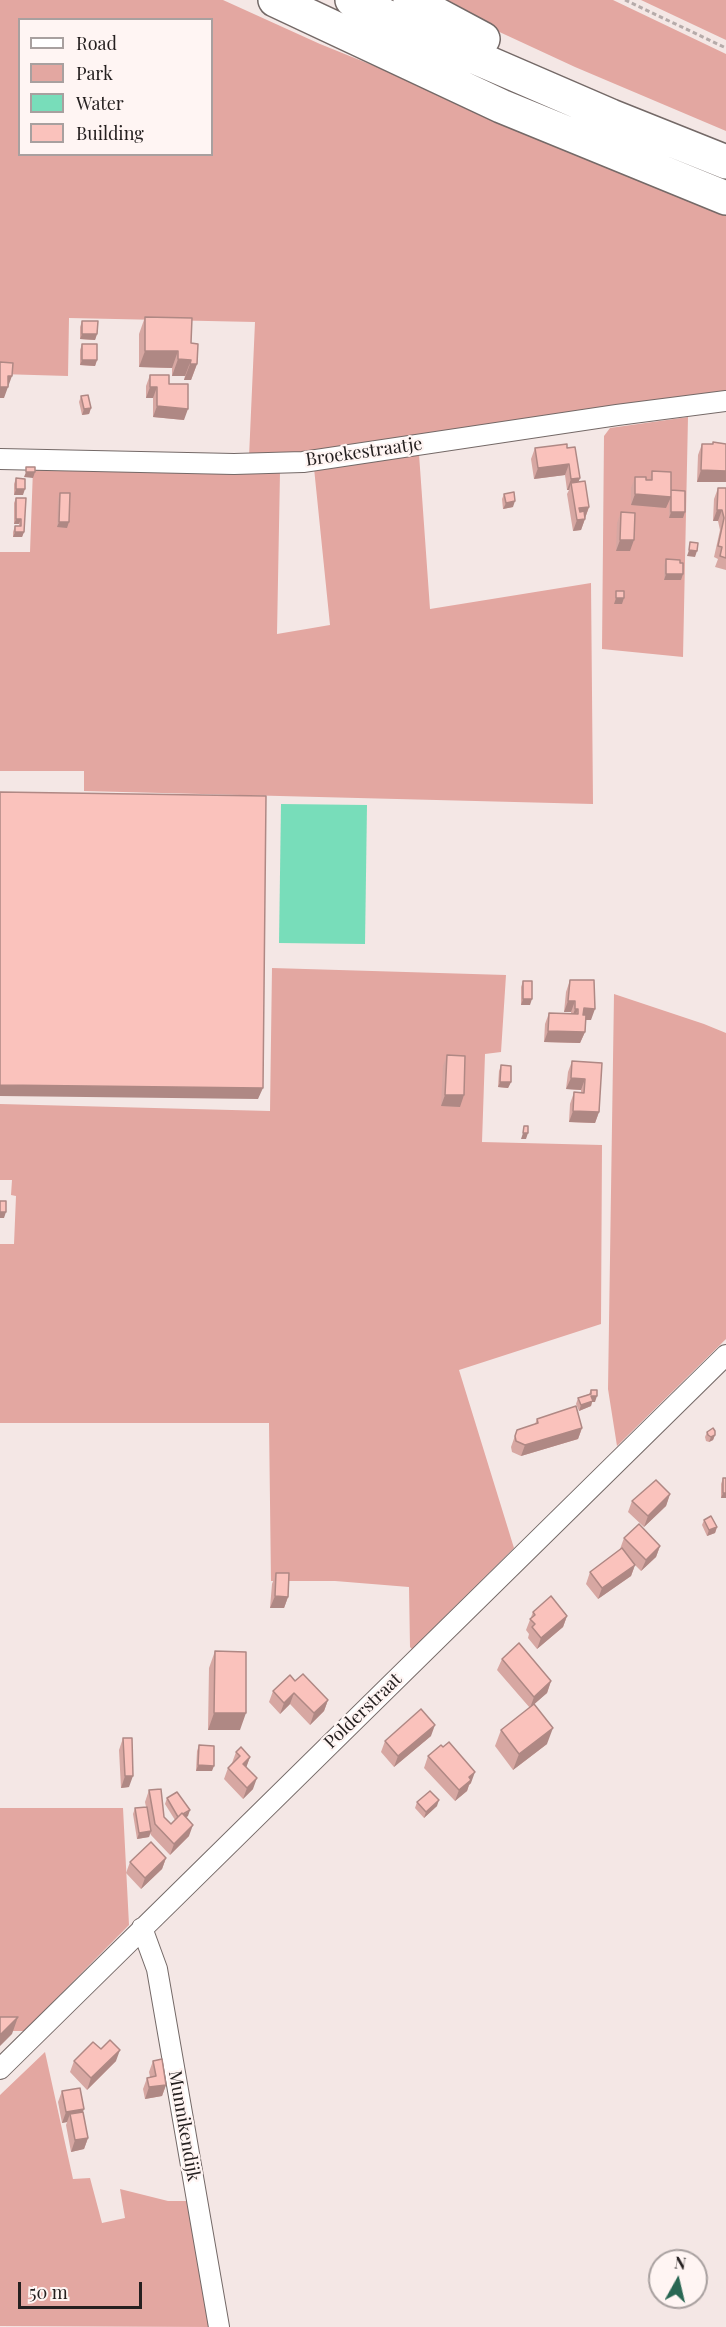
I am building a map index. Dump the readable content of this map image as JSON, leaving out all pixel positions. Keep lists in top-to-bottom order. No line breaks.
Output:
{"streets":{"street":["Broekestraatje","Polderstraat","Munnikendijk"]},"crossings":[["Polderstraat","Munnikendijk"]],"legend":["Road","Park","Water","Building"],"scale_bar":"50 m","north":"top"}
